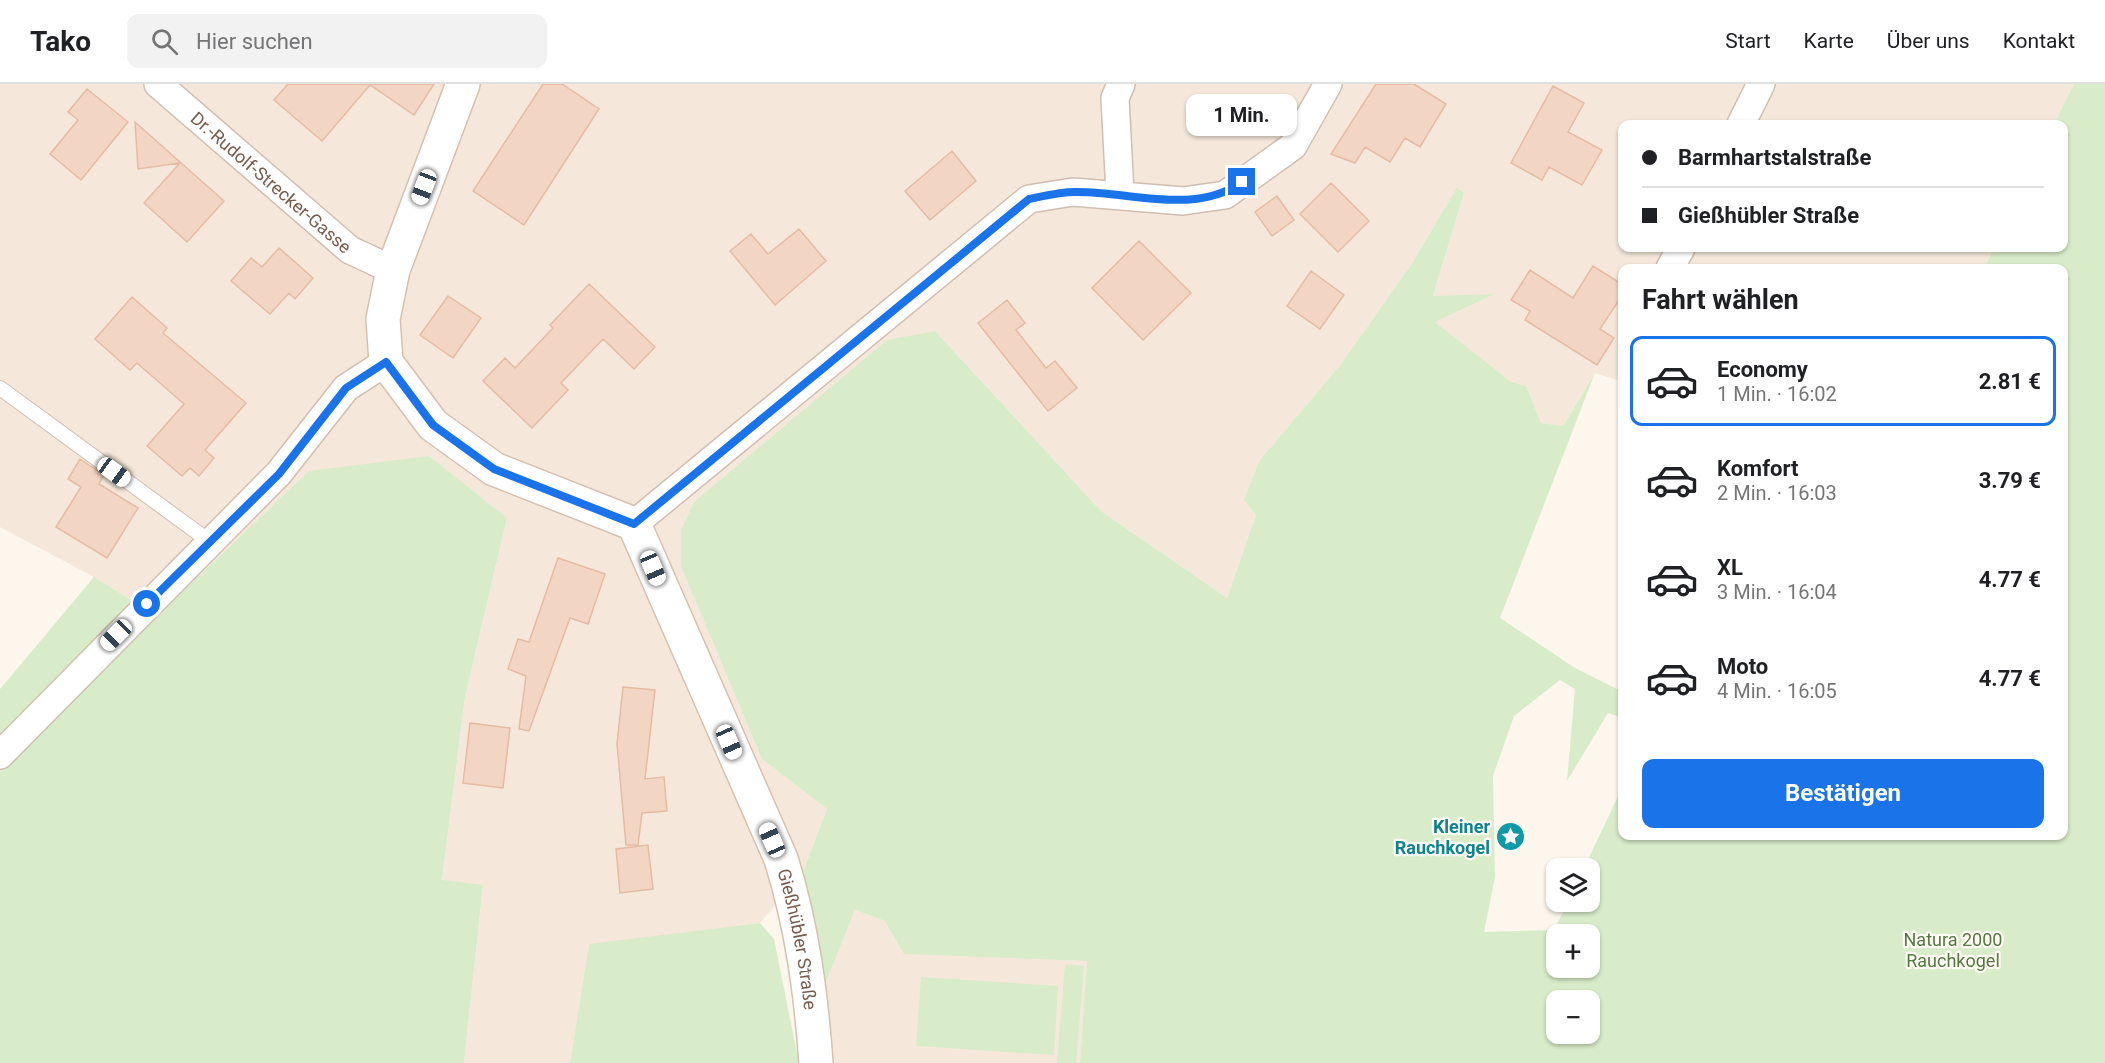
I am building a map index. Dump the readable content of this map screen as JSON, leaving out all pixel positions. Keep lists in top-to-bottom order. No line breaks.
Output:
{"streets":{"main road":["Gießhübler Straße"],"street":["Dr.-Rudolf-Strecker-Gasse"]},"parks":["Natura 2000 Rauchkogel"],"places":{"place":["Kleiner Rauchkogel"]},"page":{"header":"Tako","search":"Hier suchen","nav":["Start","Karte","Über uns","Kontakt"],"bubble":"1 Min.","banner":["Barmhartstalstraße","Gießhübler Straße"],"heading":"Fahrt wählen","list":[{"name":"Economy","note":"1 Min. · 16:02","value":"2.81 €"},{"name":"Komfort","note":"2 Min. · 16:03","value":"3.79 €"},{"name":"XL","note":"3 Min. · 16:04","value":"4.77 €"},{"name":"Moto","note":"4 Min. · 16:05","value":"4.77 €"}],"buttons":"Bestätigen","map_buttons":["+","−"]}}
